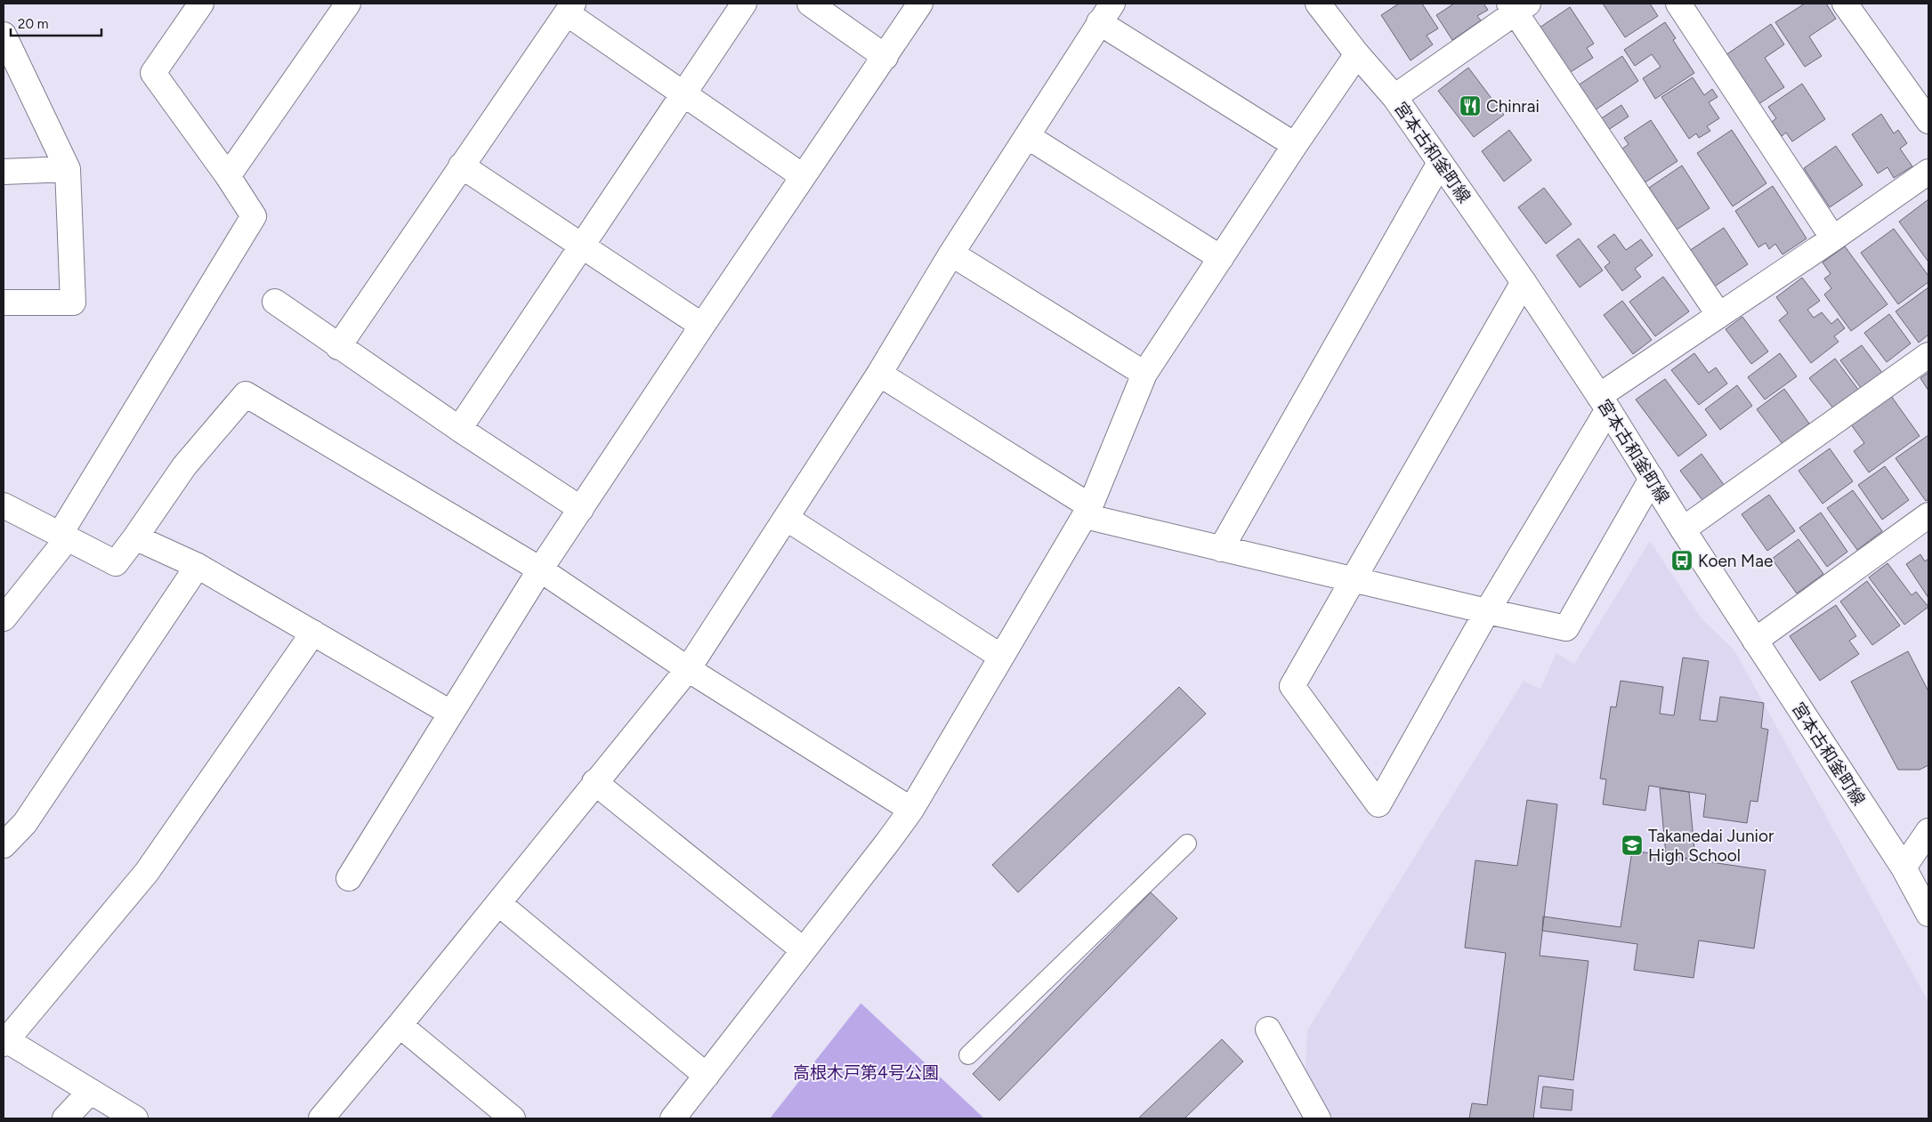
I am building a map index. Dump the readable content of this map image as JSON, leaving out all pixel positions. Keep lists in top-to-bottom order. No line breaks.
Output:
{"streets":{"street":["宮本古和釜町線"]},"parks":["高根木戸第4号公園"],"places":{"restaurant":["Chinrai"],"bus stop":["Koen Mae"],"school or university":["Takanedai Junior High School"]},"scale_bar":"20 m"}
